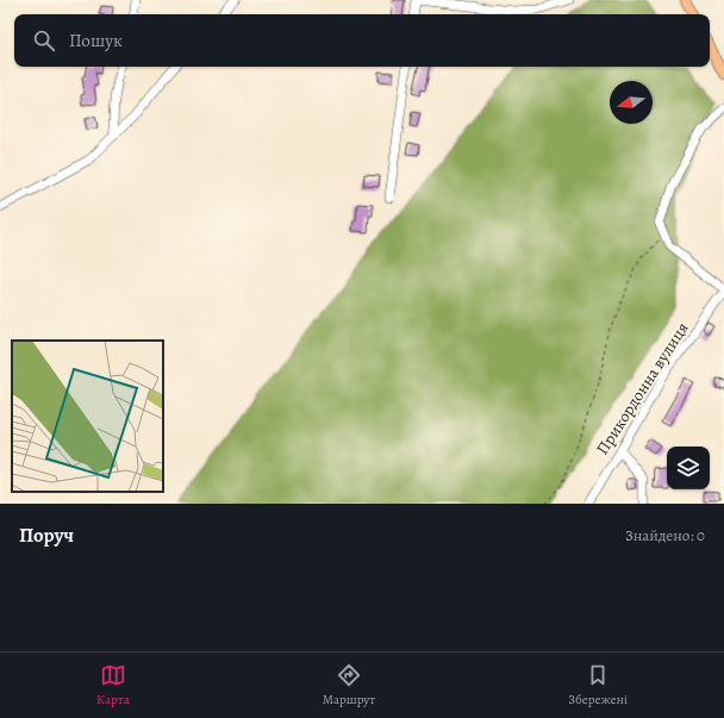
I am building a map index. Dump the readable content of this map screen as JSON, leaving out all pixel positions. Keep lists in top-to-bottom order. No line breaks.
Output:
{"streets":{"street":["Прикордонна вулиця"]},"north":"left","page":{"search":"Пошук","heading":["Поруч","Знайдено: 0"],"nav":["Карта","Маршрут","Збережені"]}}
